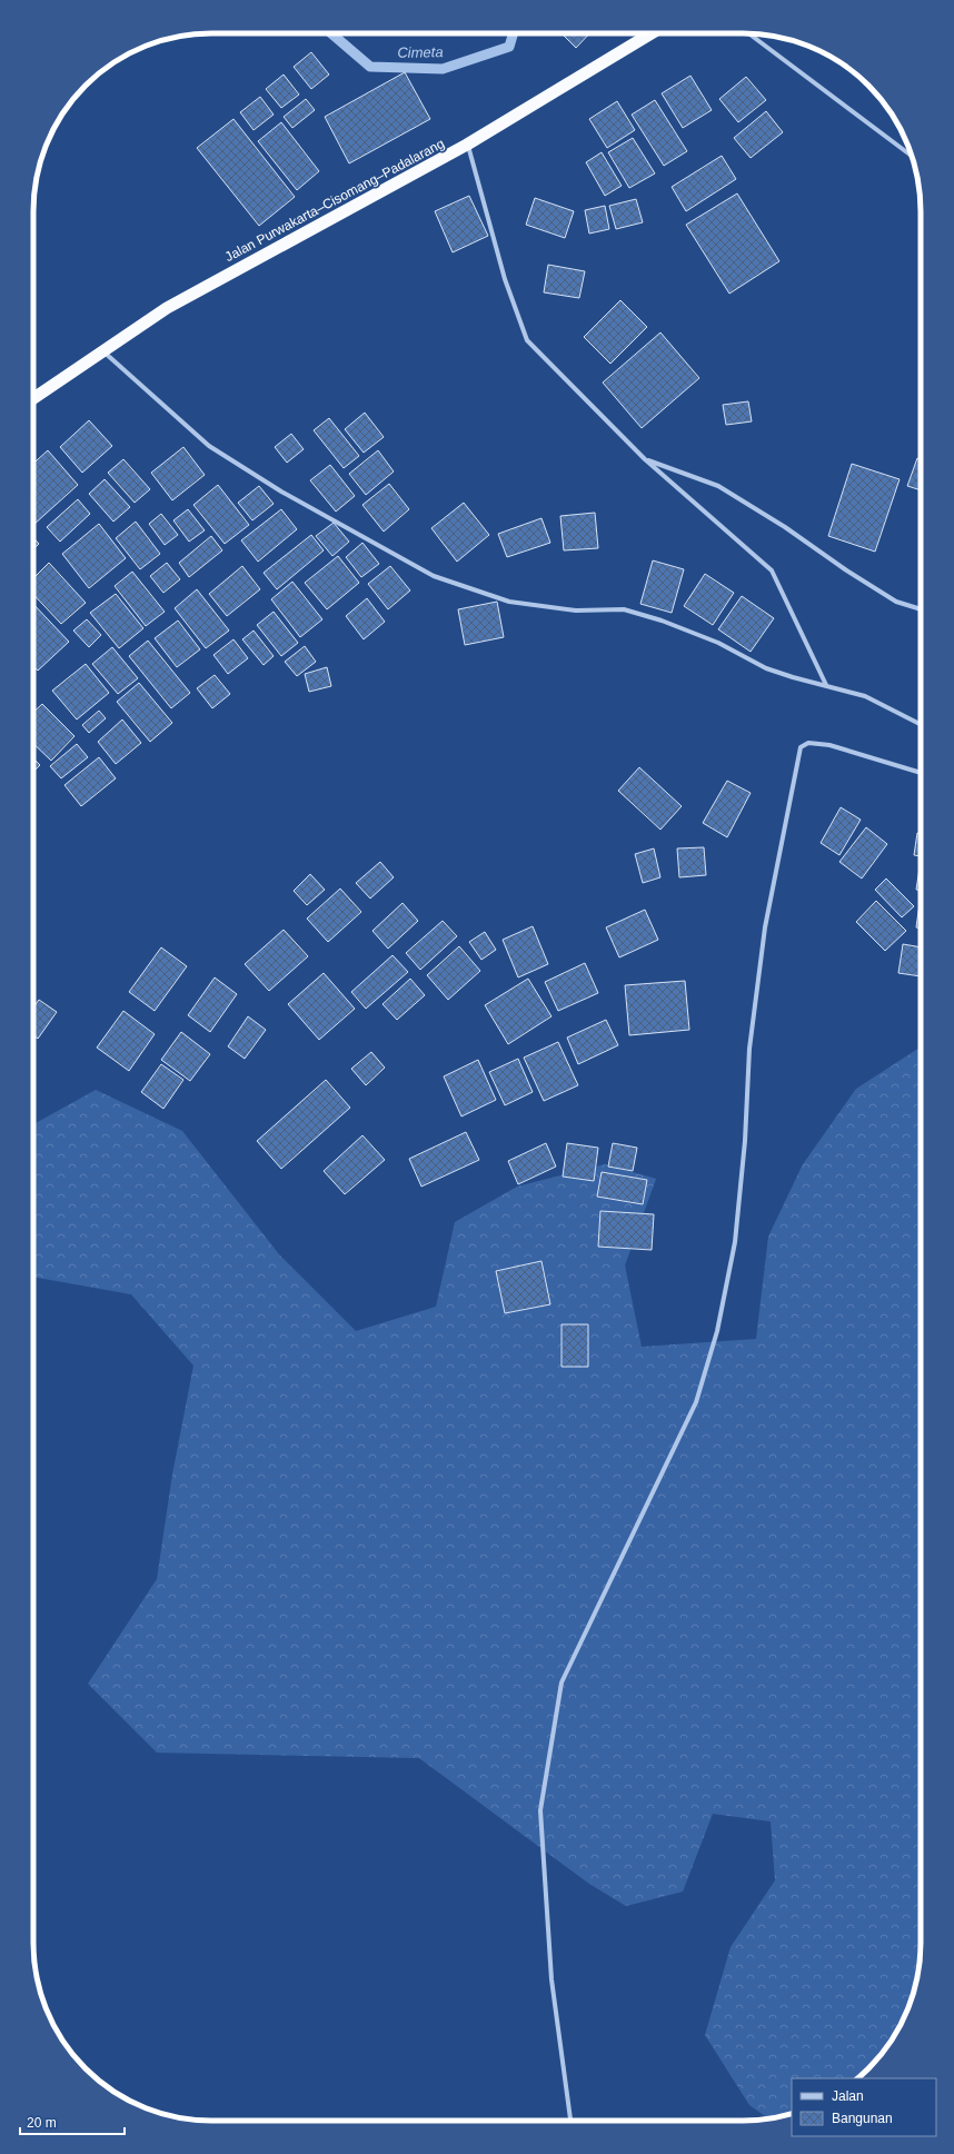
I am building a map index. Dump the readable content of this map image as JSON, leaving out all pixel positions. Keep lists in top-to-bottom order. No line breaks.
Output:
{"streets":{"highway":["Jalan Purwakarta–Cisomang–Padalarang"]},"water":["Cimeta"],"legend":["Jalan","Bangunan"],"scale_bar":"20 m"}
